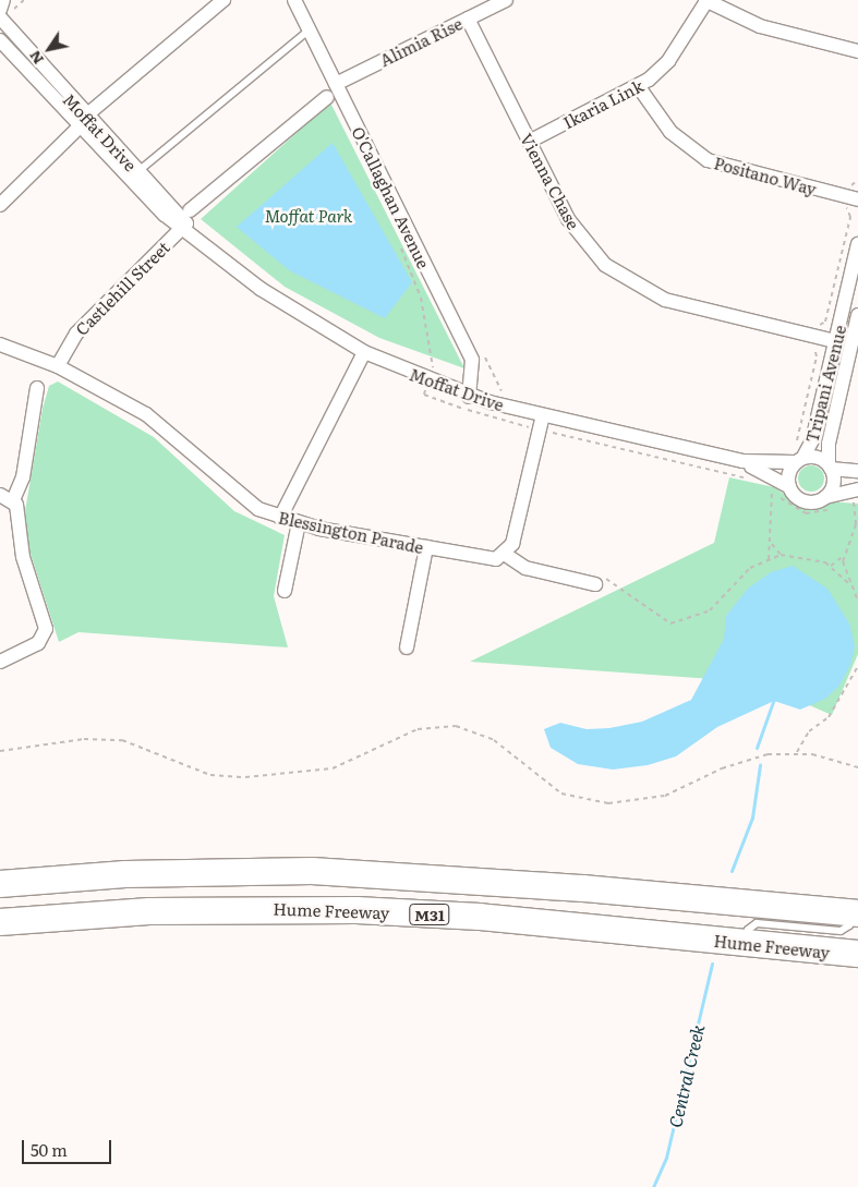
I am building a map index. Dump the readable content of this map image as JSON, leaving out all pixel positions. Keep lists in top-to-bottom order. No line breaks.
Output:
{"streets":{"highway":["Hume Freeway","M31"],"street":["Alimia Rise","Ikaria Link","Moffat Drive","Positano Way","Vienna Chase","O'Callaghan Avenue","Castlehill Street","Tripani Avenue","Blessington Parade"]},"crossings":[["Alimia Rise","Vienna Chase"],["Alimia Rise","O'Callaghan Avenue"],["Ikaria Link","Positano Way"],["Ikaria Link","Vienna Chase"],["Moffat Drive","O'Callaghan Avenue"],["Moffat Drive","Castlehill Street"],["Moffat Drive","Tripani Avenue"],["Vienna Chase","Tripani Avenue"],["Castlehill Street","Blessington Parade"]],"water":["Central Creek"],"parks":["Moffat Park"],"scale_bar":"50 m","north":"bottom left"}
